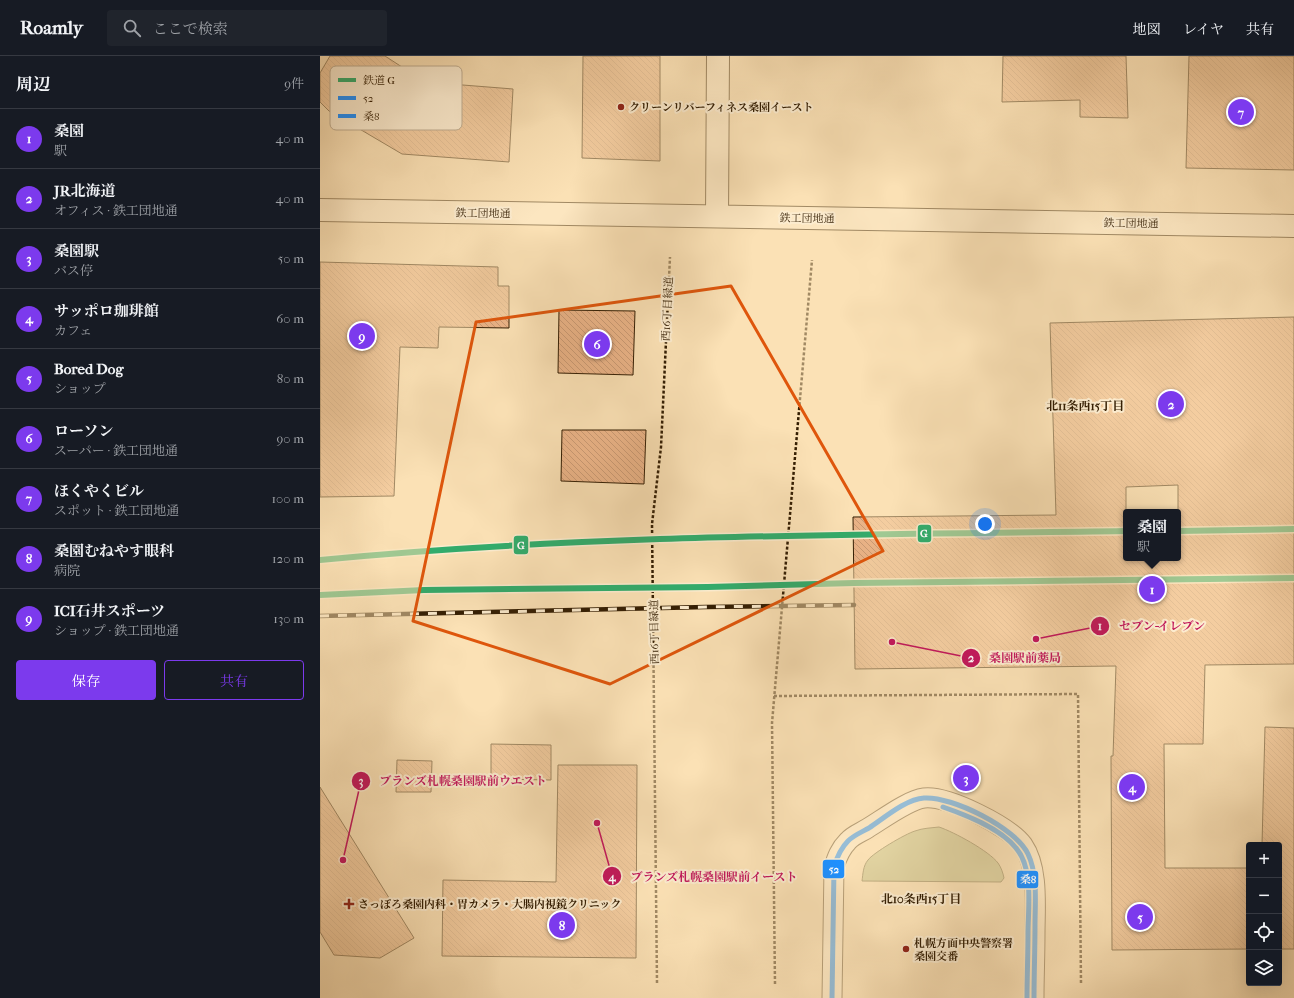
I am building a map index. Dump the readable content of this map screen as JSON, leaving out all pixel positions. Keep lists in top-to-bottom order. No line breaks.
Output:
{"streets":{"street":["鉄工団地通"],"path":["西16丁目緑道"]},"districts":["北11条西15丁目","北10条西15丁目"],"places":{"other":["クリーンリバーフィネス桑園イースト","セブン-イレブン","桑園駅前薬局","ブランズ札幌桑園駅前イースト","ブランズ札幌桑園駅前ウエスト","札幌方面中央警察署 桑園交番"],"health":["さっぽろ桑園内科・胃カメラ・大腸内視鏡クリニック"]},"lines":["rail line G","transit line 52","transit line 桑8"],"legend":["鉄道 G","52","桑8"],"page":{"header":"Roamly","search":"ここで検索","nav":["地図","レイヤ","共有"],"heading":["周辺","9件"],"pins":["7","9","6","2","1","3","4","5","8"],"list":[{"mark":"1","name":"桑園","note":"駅","value":"40 m"},{"mark":"2","name":"JR北海道","note":"オフィス · 鉄工団地通","value":"40 m"},{"mark":"3","name":"桑園駅","note":"バス停","value":"50 m"},{"mark":"4","name":"サッポロ珈琲館","note":"カフェ","value":"60 m"},{"mark":"5","name":"Bored Dog","note":"ショップ","value":"80 m"},{"mark":"6","name":"ローソン","note":"スーパー · 鉄工団地通","value":"90 m"},{"mark":"7","name":"ほくやくビル","note":"スポット · 鉄工団地通","value":"100 m"},{"mark":"8","name":"桑園むねやす眼科","note":"病院","value":"120 m"},{"mark":"9","name":"ICI石井スポーツ","note":"ショップ · 鉄工団地通","value":"130 m"}],"popup":["桑園","駅"],"buttons":["保存","共有"],"map_buttons":["+","−"]}}
